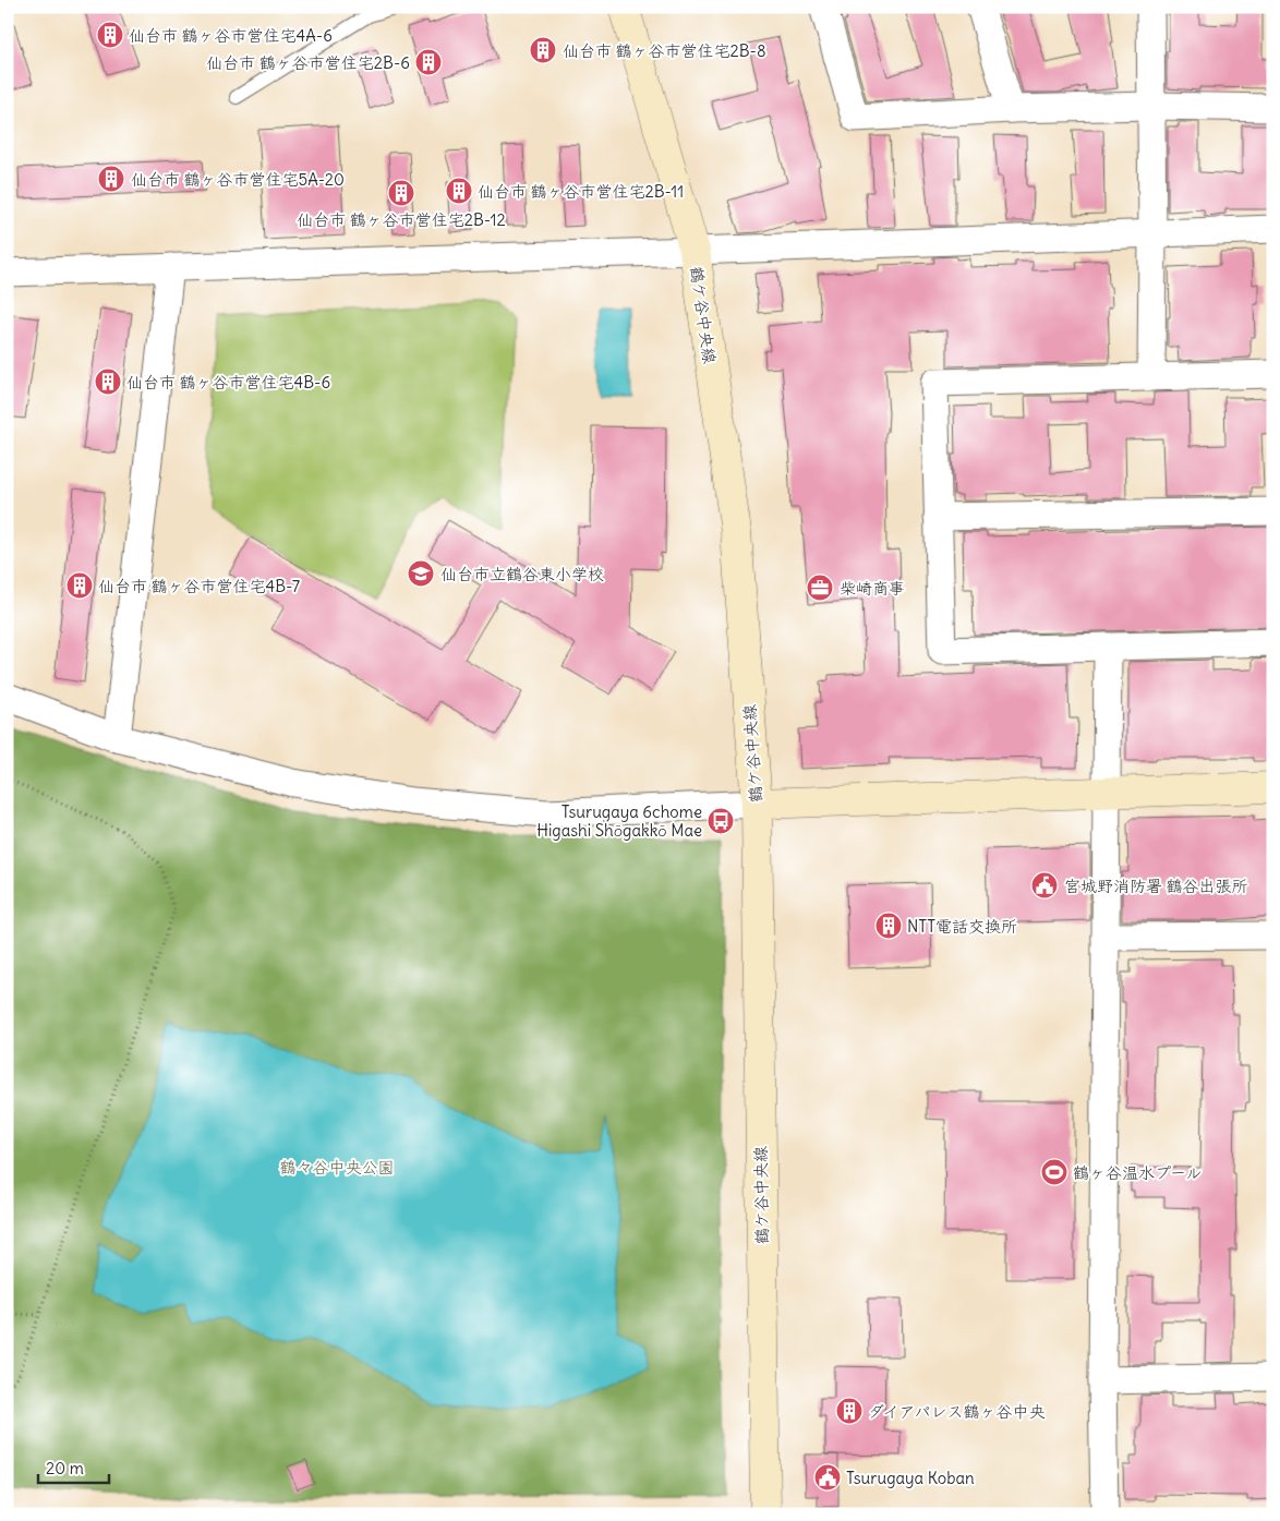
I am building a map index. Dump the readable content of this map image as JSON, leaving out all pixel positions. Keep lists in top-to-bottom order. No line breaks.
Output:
{"streets":{"street":["鶴ケ谷中央線"]},"parks":["鶴々谷中央公園"],"places":{"building":["仙台市 鶴ヶ谷市営住宅4A-6","仙台市 鶴ヶ谷市営住宅2B-8","仙台市 鶴ヶ谷市営住宅2B-6","仙台市 鶴ヶ谷市営住宅5A-20","仙台市 鶴ヶ谷市営住宅2B-11","仙台市 鶴ヶ谷市営住宅2B-12","仙台市 鶴ヶ谷市営住宅4B-6","仙台市 鶴ヶ谷市営住宅4B-7","NTT電話交換所","ダイアパレス鶴ヶ谷中央"],"school or university":["仙台市立鶴谷東小学校"],"office":["柴崎商事"],"bus stop":["Tsurugaya 6chome Higashi Shōgakkō Mae"],"public building":["宮城野消防署 鶴谷出張所","Tsurugaya Koban"],"sports":["鶴ヶ谷温水プール"]},"scale_bar":"20 m"}
